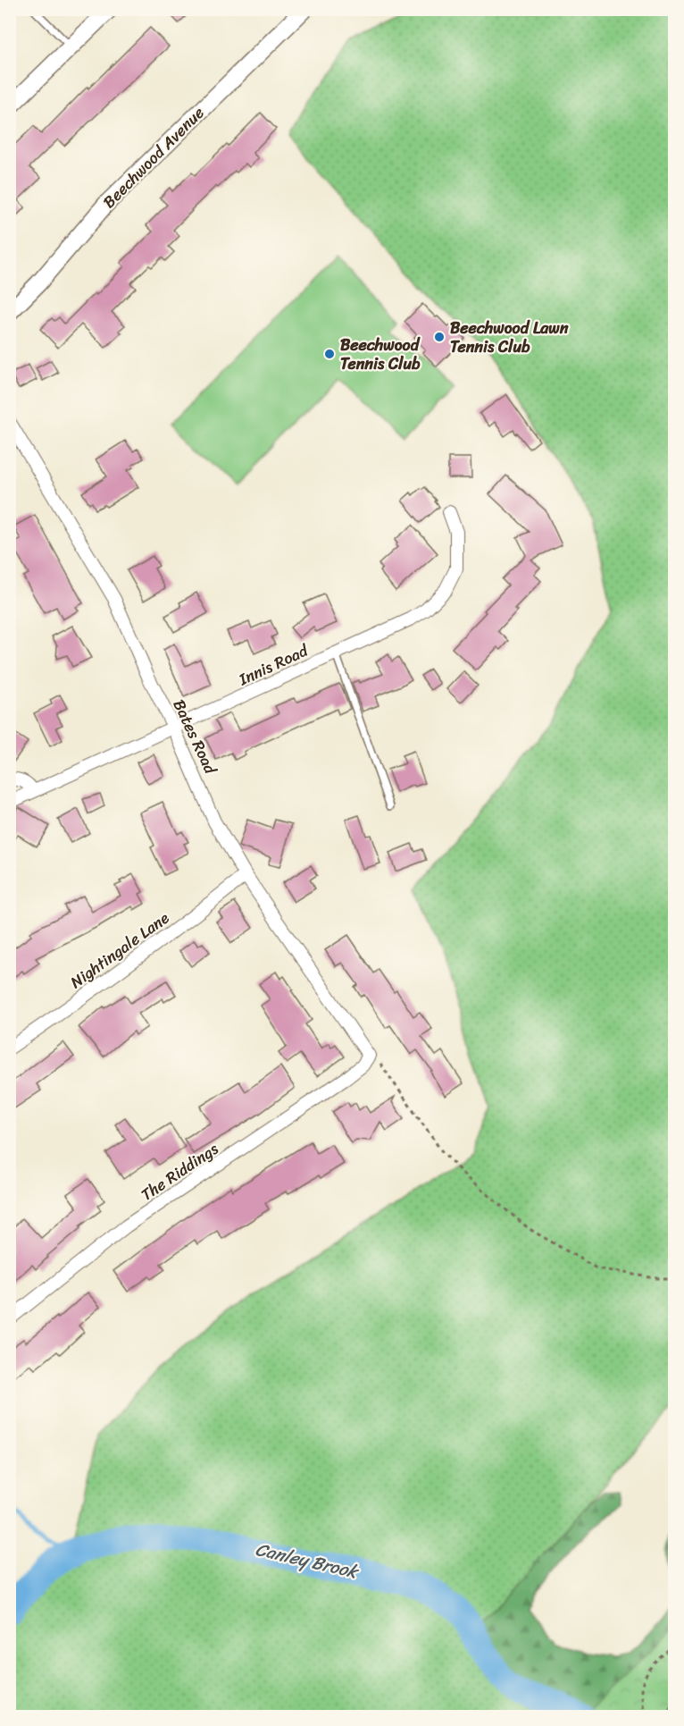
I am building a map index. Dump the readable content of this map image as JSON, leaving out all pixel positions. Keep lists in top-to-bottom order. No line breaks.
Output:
{"streets":{"street":["Beechwood Avenue","Innis Road","Bates Road","Nightingale Lane","The Riddings"]},"crossings":[["Innis Road","Bates Road"],["Bates Road","Nightingale Lane"],["Bates Road","The Riddings"]],"water":["Canley Brook"],"places":["Beechwood Lawn Tennis Club","Beechwood Tennis Club"]}
